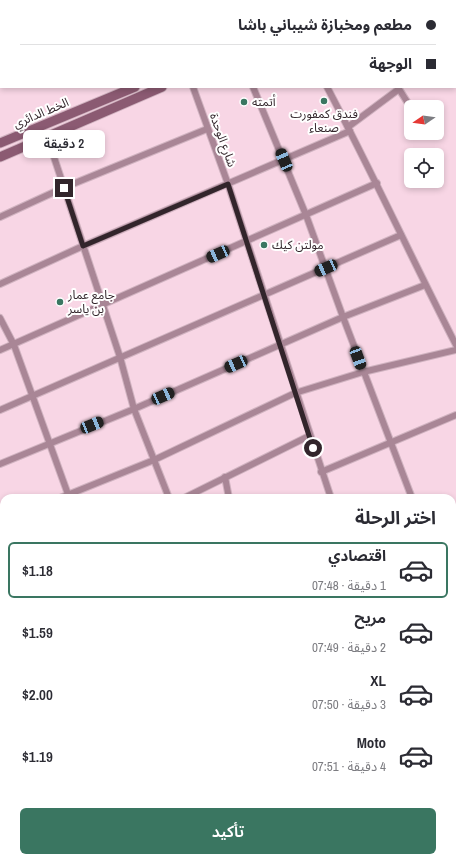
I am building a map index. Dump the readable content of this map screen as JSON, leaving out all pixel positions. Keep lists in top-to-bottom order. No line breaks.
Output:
{"streets":{"main road":["الخط الدائري"],"street":["شارع الوحدة"]},"places":["فندق كمفورت صنعاء","أتمته","مولتن كيك","جامع عمار بن ياسر"],"north":"left","page":{"banner":["مطعم ومخبازة شيباني باشا","الوجهة"],"bubble":"2 دقيقة","heading":"اختر الرحلة","list":[{"name":"اقتصادي","note":"1 دقيقة · 07:48","value":"$1.18"},{"name":"مريح","note":"2 دقيقة · 07:49","value":"$1.59"},{"name":"XL","note":"3 دقيقة · 07:50","value":"$2.00"},{"name":"Moto","note":"4 دقيقة · 07:51","value":"$1.19"}],"buttons":"تأكيد"}}
